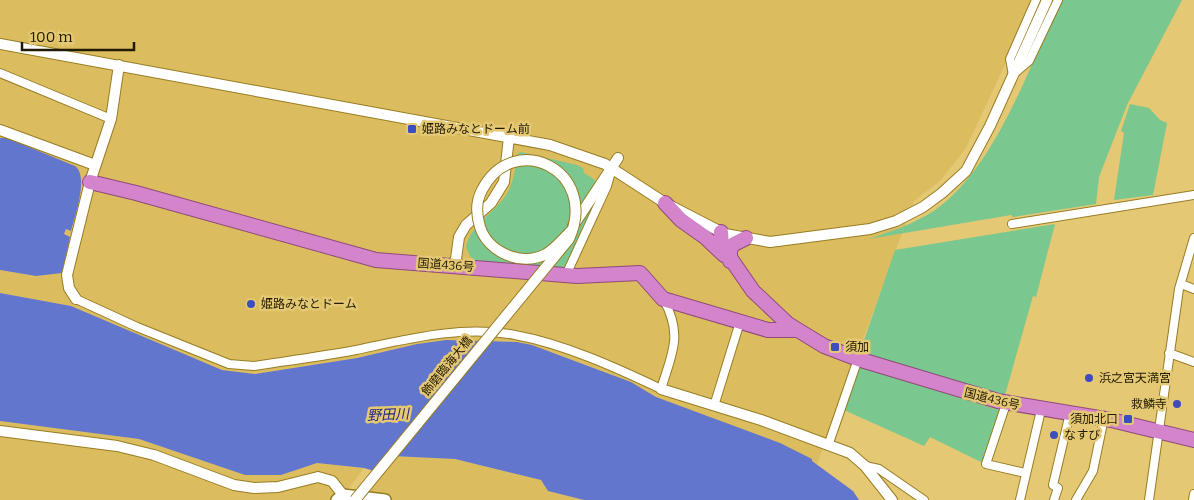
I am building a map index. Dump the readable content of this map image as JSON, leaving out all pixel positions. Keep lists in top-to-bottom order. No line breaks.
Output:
{"streets":{"highway":["国道436号"],"street":["飾磨臨海大橋"]},"water":["野田川"],"places":{"transit":["姫路みなとドーム前","須加","須加北口"],"other":["姫路みなとドーム","浜之宮天満宮","救鱗寺","なすび"]},"scale_bar":"100 m"}
